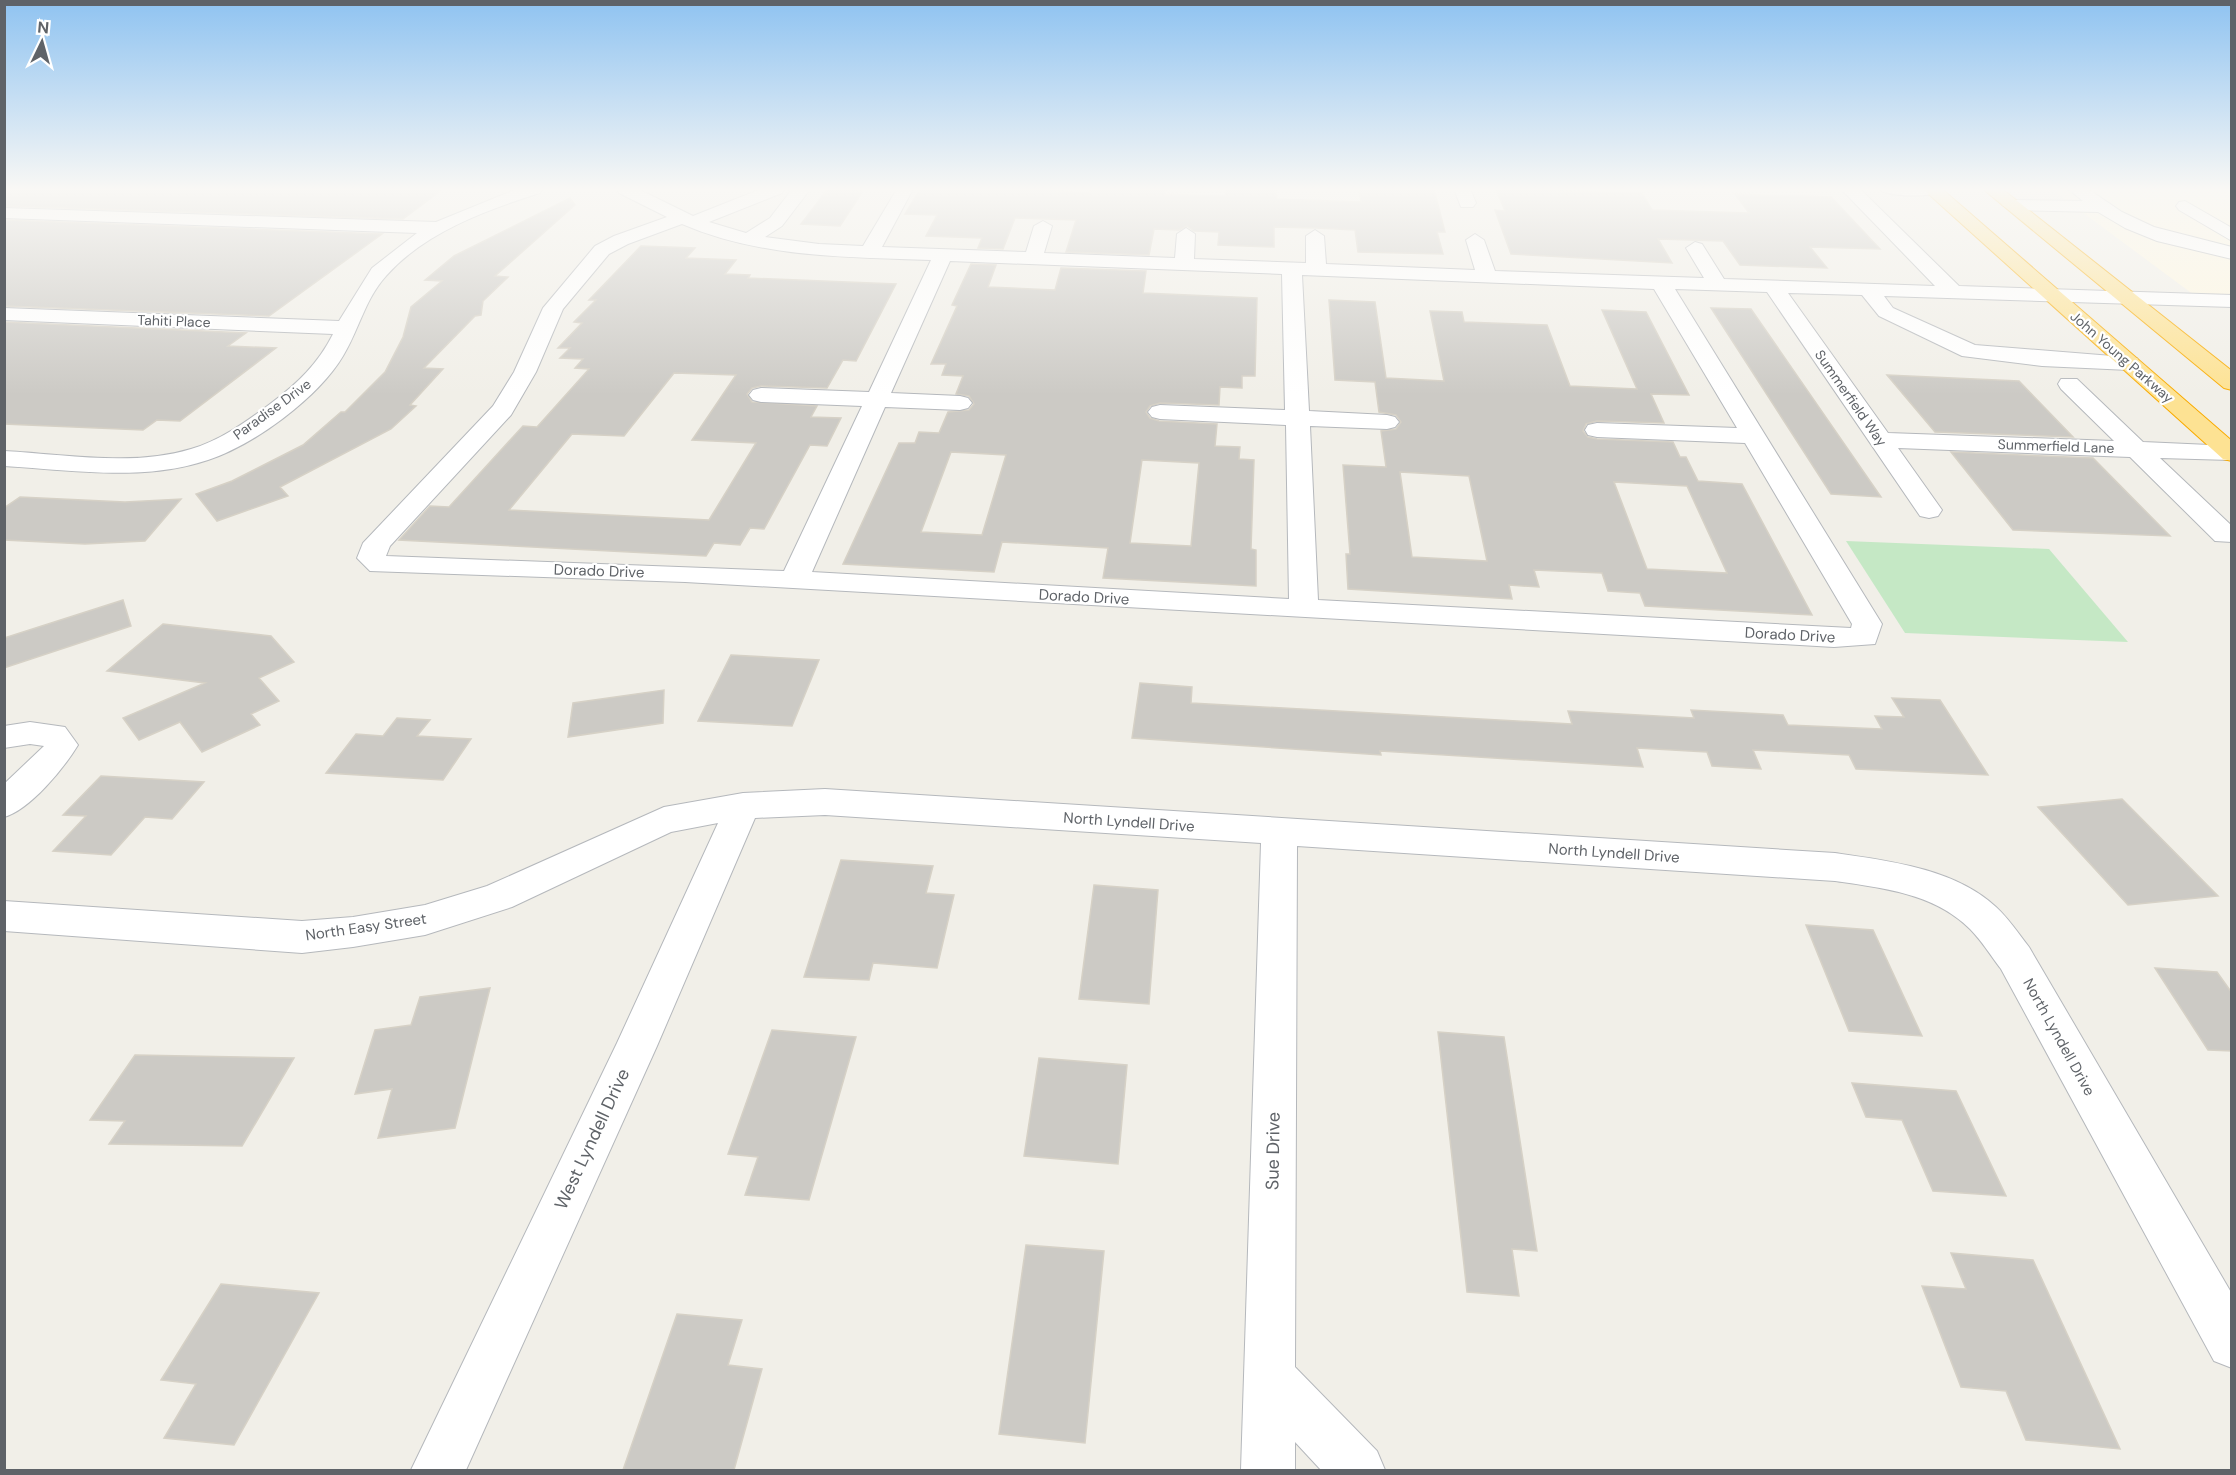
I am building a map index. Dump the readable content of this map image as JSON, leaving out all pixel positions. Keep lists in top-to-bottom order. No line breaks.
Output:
{"streets":{"highway":["John Young Parkway"],"street":["Tahiti Place","Summerfield Way","Paradise Drive","Summerfield Lane","Dorado Drive","North Lyndell Drive","North Easy Street","West Lyndell Drive","Sue Drive"]},"crossings":[["Tahiti Place","Paradise Drive"],["John Young Parkway","Summerfield Lane"],["Summerfield Way","Summerfield Lane"],["North Lyndell Drive","North Easy Street"],["North Lyndell Drive","West Lyndell Drive"],["North Lyndell Drive","Sue Drive"],["North Easy Street","West Lyndell Drive"]],"north":"top"}
